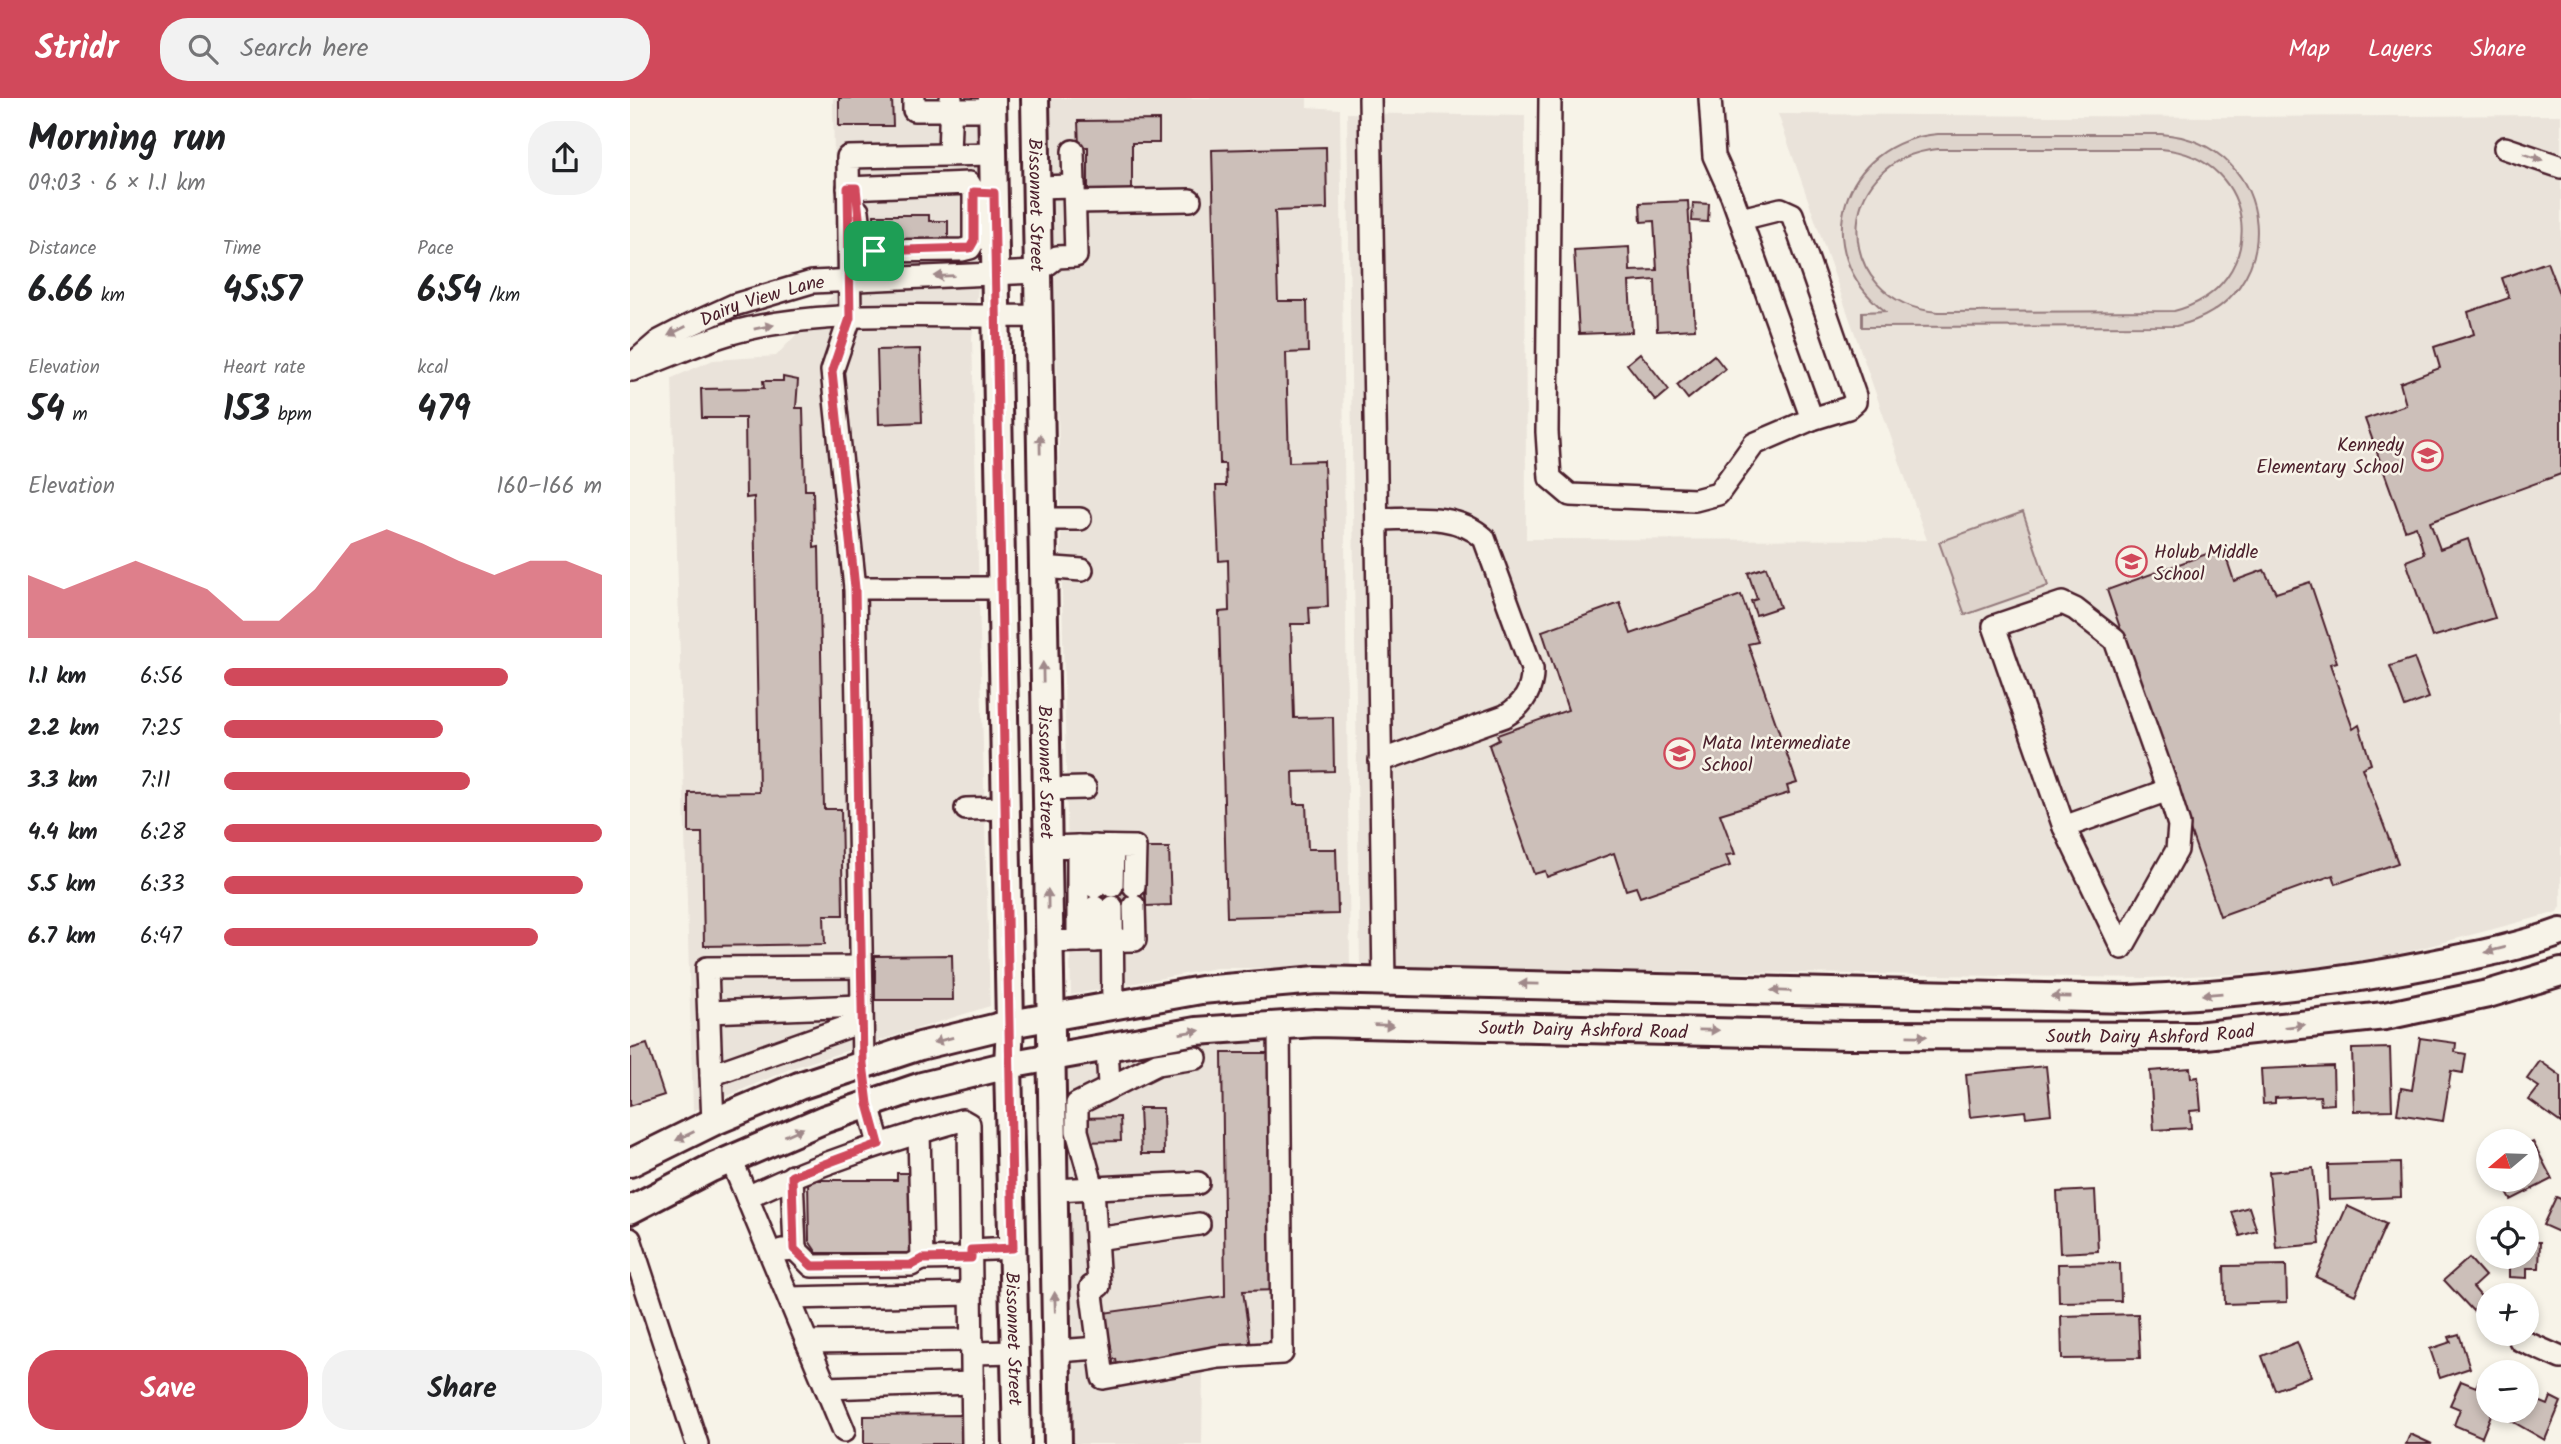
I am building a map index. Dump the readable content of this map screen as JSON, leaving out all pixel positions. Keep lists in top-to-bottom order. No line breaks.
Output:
{"streets":{"main road":["Bissonnet Street","South Dairy Ashford Road"],"street":["Dairy View Lane"]},"crossings":[["Bissonnet Street","Dairy View Lane"],["Bissonnet Street","South Dairy Ashford Road"]],"places":{"school or university":["Kennedy Elementary School","Holub Middle School","Mata Intermediate School"]},"north":"left","page":{"header":"Stridr","search":"Search here","nav":["Map","Layers","Share"],"heading":["Morning run","09:03 · 6 × 1.1 km"],"stats":[["Distance","6.66 km"],["Time","45:57"],["Pace","6:54 /km"],["Elevation","54 m"],["Heart rate","153 bpm"],["kcal","479"]],"chart":["Elevation","160–166 m"],"list":[{"name":"1.1 km","note":"6:56"},{"name":"2.2 km","note":"7:25"},{"name":"3.3 km","note":"7:11"},{"name":"4.4 km","note":"6:28"},{"name":"5.5 km","note":"6:33"},{"name":"6.7 km","note":"6:47"}],"map_buttons":["+","−"],"buttons":["Save","Share"]}}
